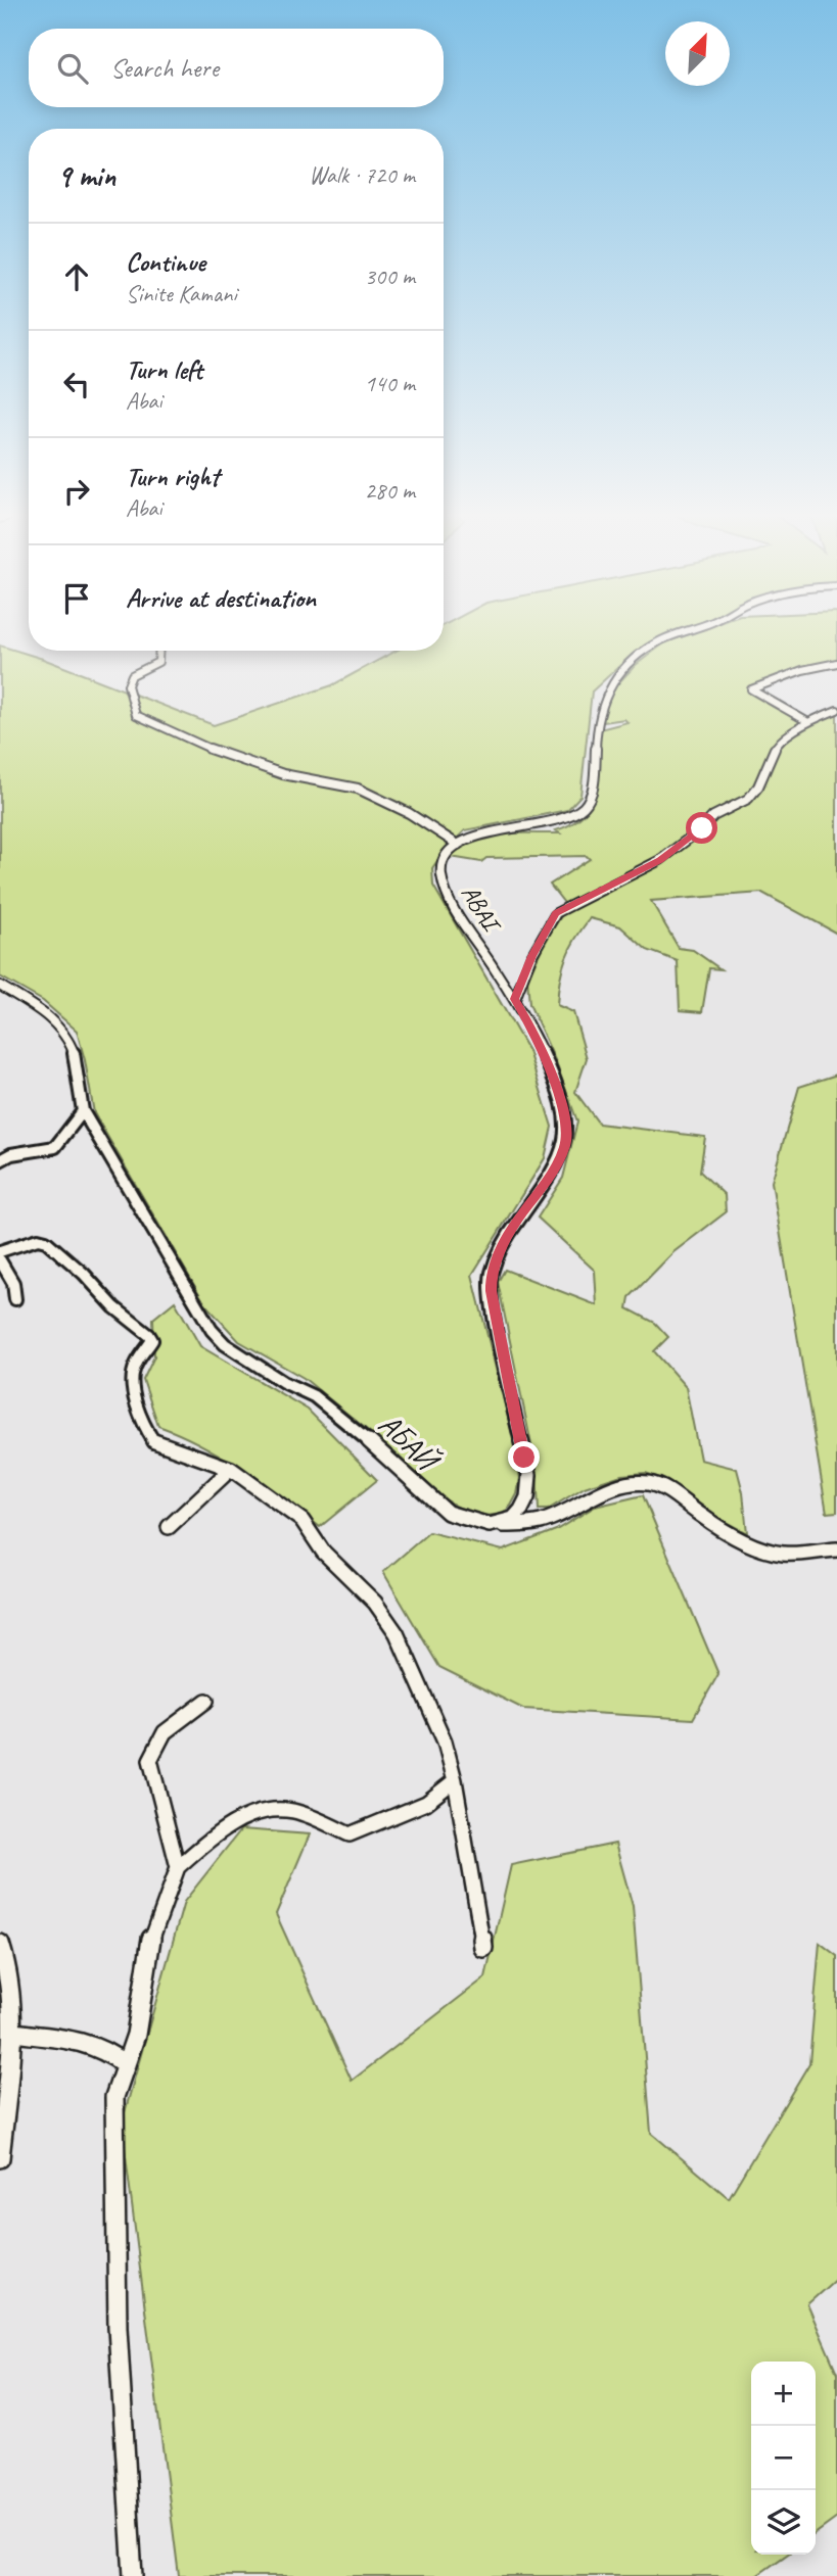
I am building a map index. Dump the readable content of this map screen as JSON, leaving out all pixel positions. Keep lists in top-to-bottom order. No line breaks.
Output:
{"streets":{"street":["ABAI","АБАЙ"]},"crossings":[["ABAI","АБАЙ"]],"north":"top right","page":{"search":"Search here","heading":["9 min","Walk · 720 m"],"list":[["Continue","Sinite Kamani","300 m"],["Turn left","Abai","140 m"],["Turn right","Abai","280 m"],"Arrive at destination"],"map_buttons":["+","−"]}}
